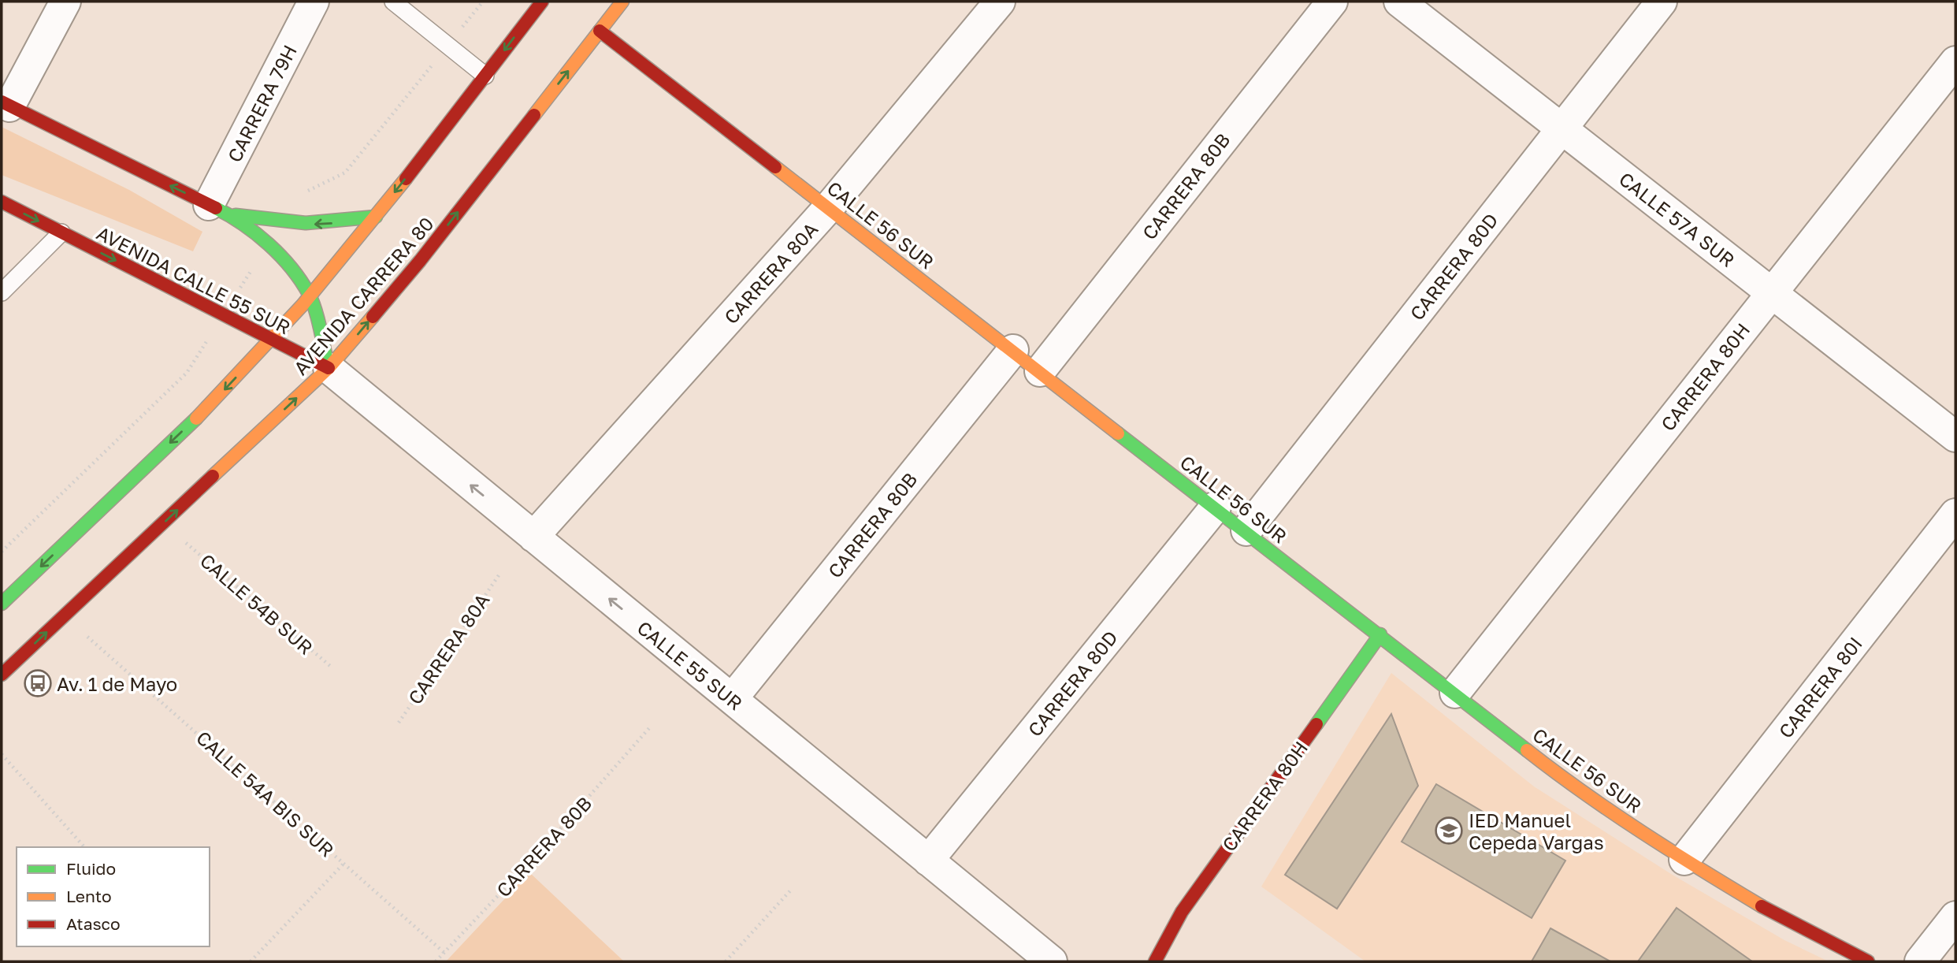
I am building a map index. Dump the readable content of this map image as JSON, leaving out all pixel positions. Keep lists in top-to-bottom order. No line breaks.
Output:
{"streets":{"main road":["CALLE 56 SUR","AVENIDA CALLE 55 SUR","AVENIDA CARRERA 80","CARRERA 80H"],"street":["CARRERA 79H","CARRERA 80B","CALLE 57A SUR","CARRERA 80D","CARRERA 80A","CALLE 55 SUR","CARRERA 80I"],"path":["CALLE 54B SUR","CALLE 54A BIS SUR"]},"crossings":[["CARRERA 79H","AVENIDA CALLE 55 SUR"],["CARRERA 80B","CALLE 56 SUR"],["CARRERA 80B","CALLE 55 SUR"],["CARRERA 80B","CALLE 54A BIS SUR"],["CALLE 57A SUR","CARRERA 80D"],["CALLE 57A SUR","CARRERA 80H"],["CALLE 56 SUR","CARRERA 80D"],["CALLE 56 SUR","CARRERA 80A"],["CALLE 56 SUR","AVENIDA CARRERA 80"],["CALLE 56 SUR","CARRERA 80H"],["CALLE 56 SUR","CARRERA 80I"],["CARRERA 80D","CALLE 55 SUR"],["CARRERA 80A","CALLE 55 SUR"],["AVENIDA CALLE 55 SUR","AVENIDA CARRERA 80"],["AVENIDA CALLE 55 SUR","CALLE 55 SUR"],["AVENIDA CARRERA 80","CALLE 55 SUR"]],"one_way":["CALLE 55 SUR"],"places":{"bus stop":["Av. 1 de Mayo"],"school or university":["IED Manuel Cepeda Vargas"]},"legend":["Fluido","Lento","Atasco"]}
